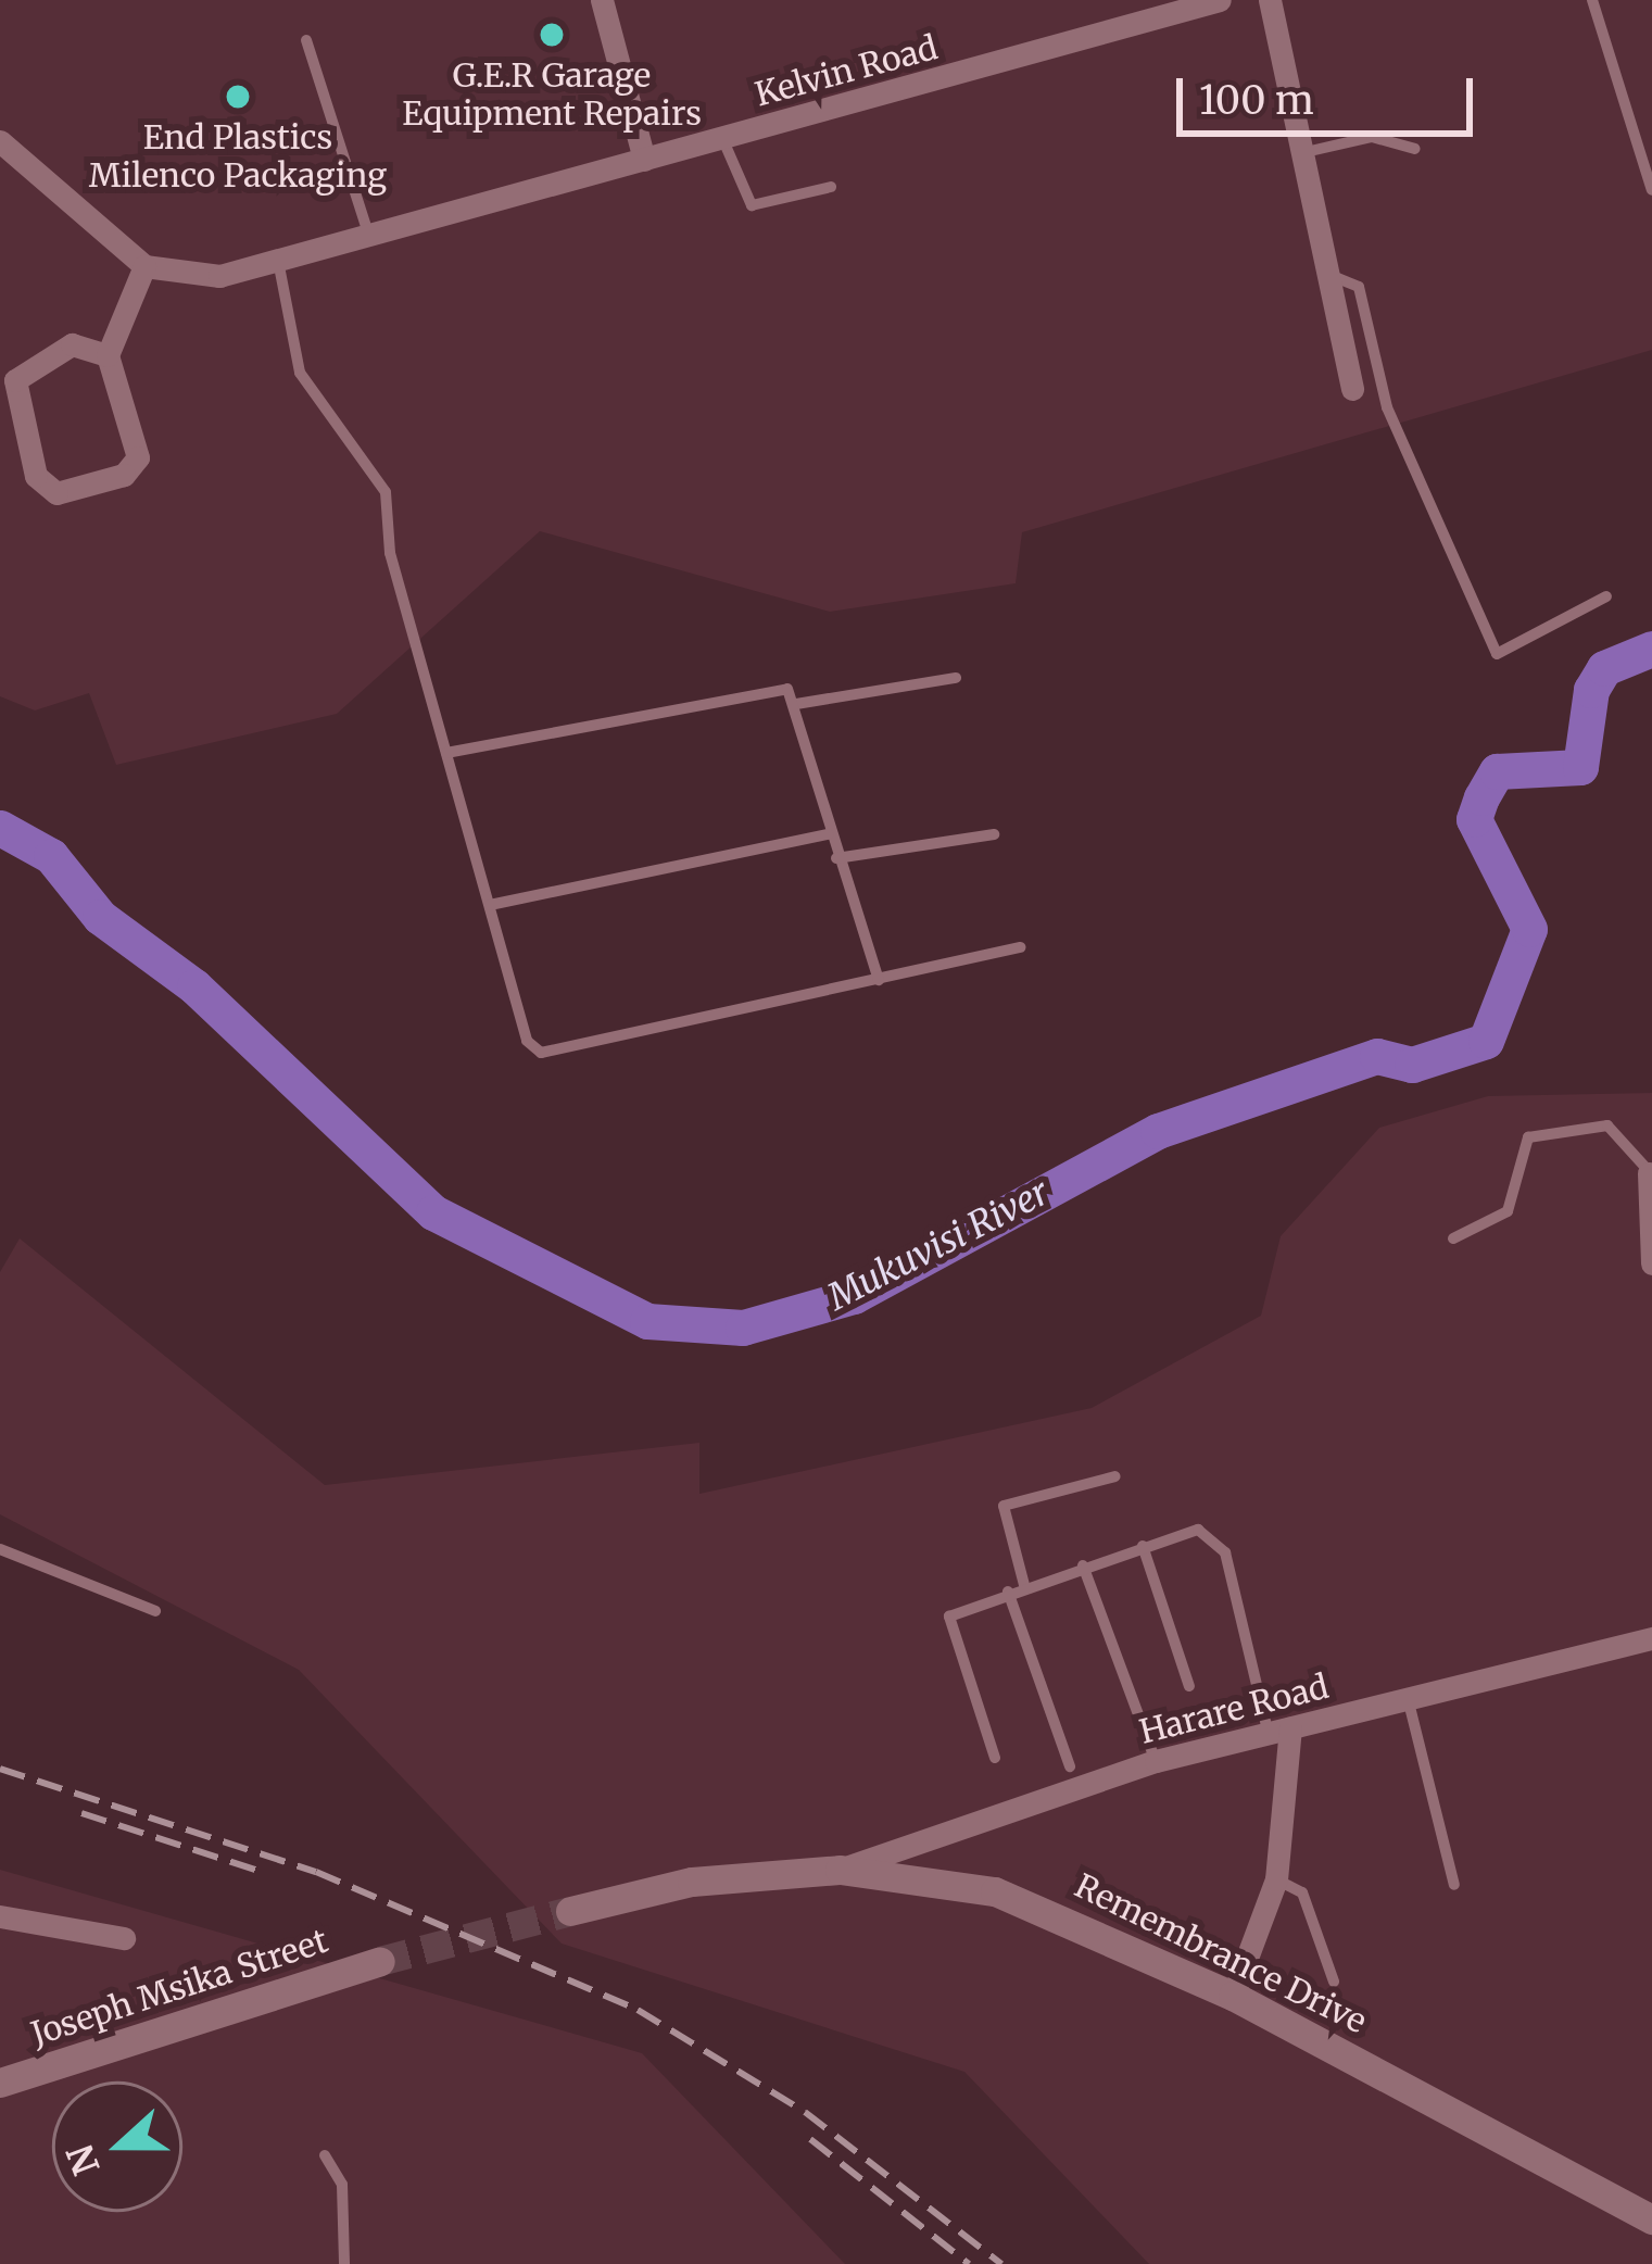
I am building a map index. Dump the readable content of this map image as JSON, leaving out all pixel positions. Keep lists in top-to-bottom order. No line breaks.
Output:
{"streets":{"street":["Kelvin Road","Harare Road","Remembrance Drive","Joseph Msika Street"]},"crossings":[["Harare Road","Remembrance Drive"]],"water":["Mukuvisi River"],"places":["G.E.R Garage Equipment Repairs","End Plastics Milenco Packaging"],"scale_bar":"100 m","north":"left"}
